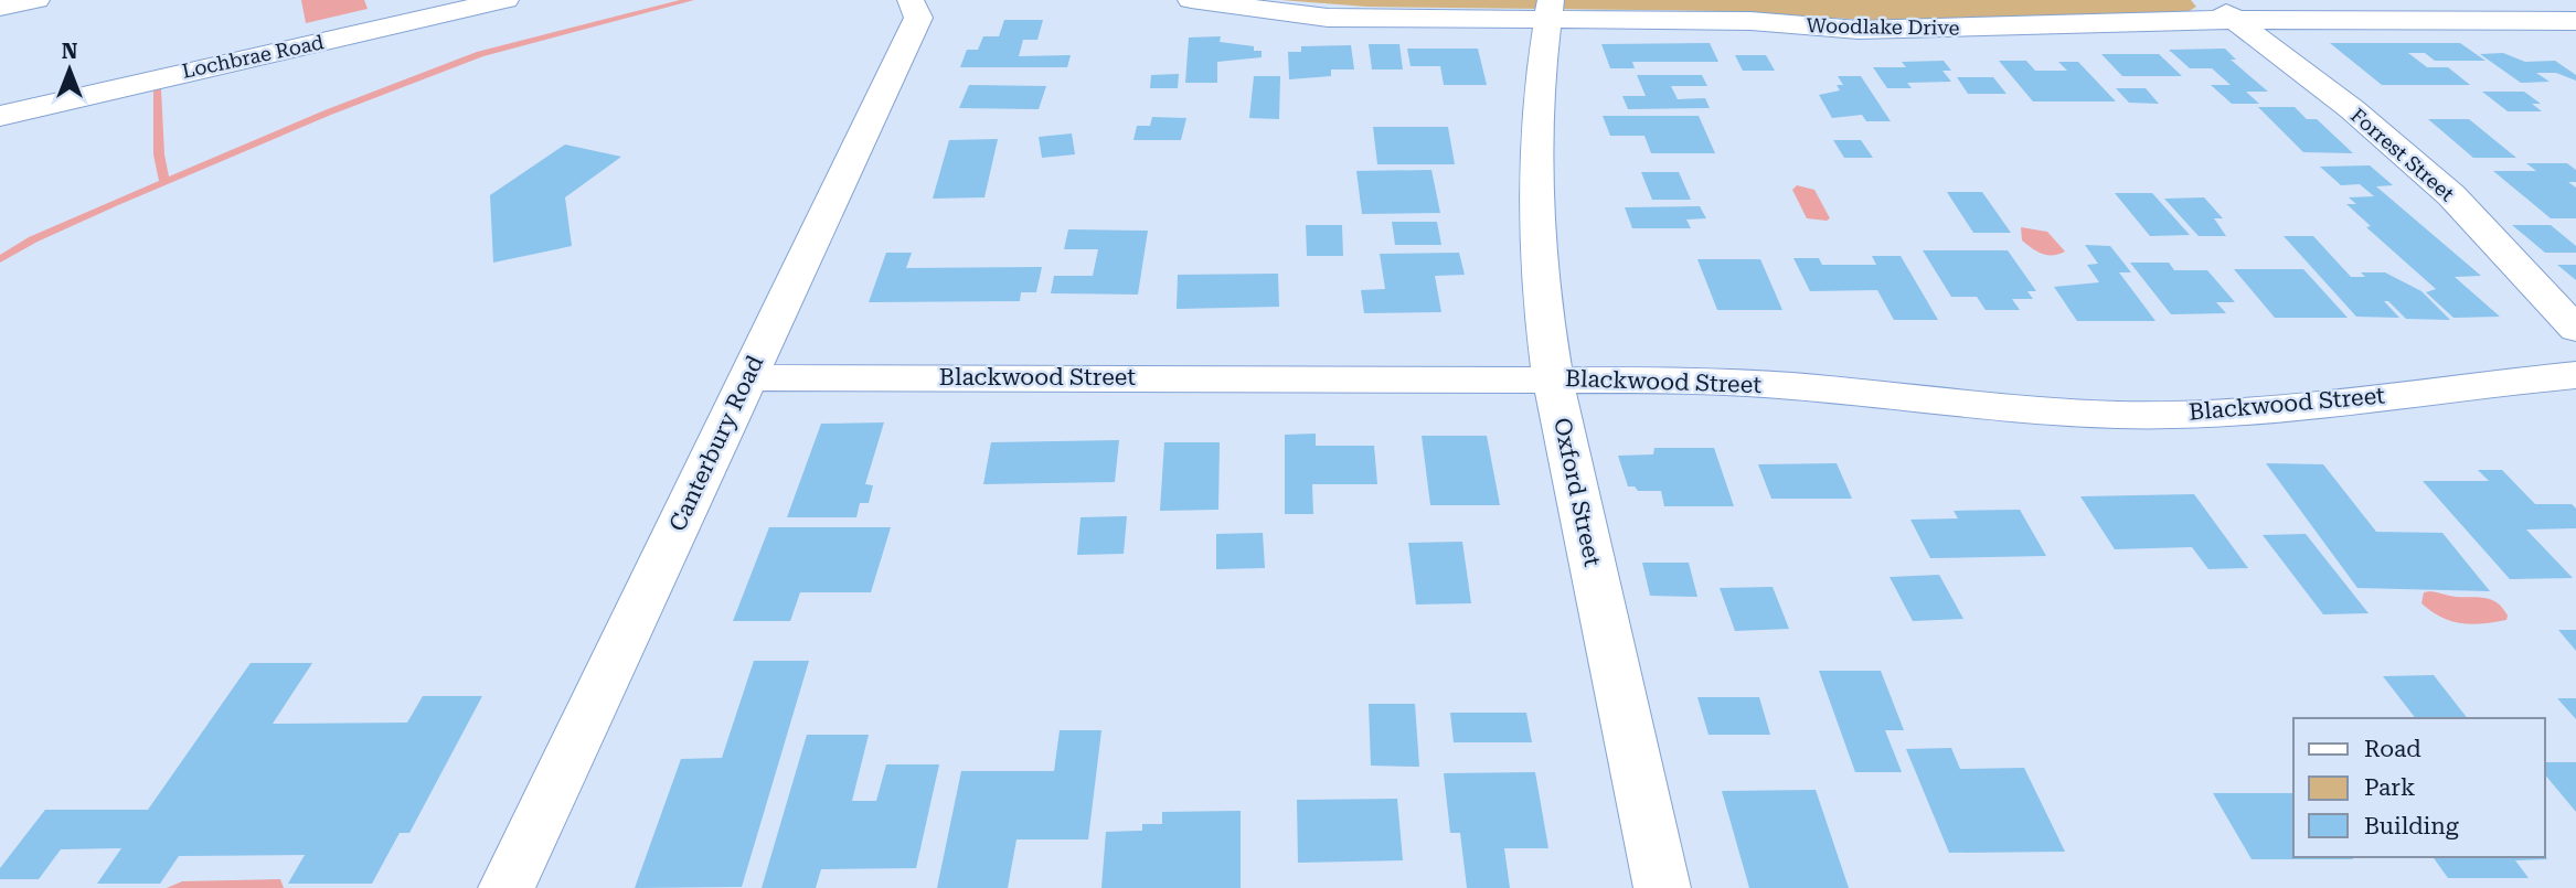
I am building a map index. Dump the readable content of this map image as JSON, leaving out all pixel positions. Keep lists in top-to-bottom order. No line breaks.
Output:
{"streets":{"street":["Woodlake Drive","Lochbrae Road","Forrest Street","Blackwood Street","Canterbury Road","Oxford Street"]},"crossings":[["Woodlake Drive","Forrest Street"],["Woodlake Drive","Oxford Street"],["Blackwood Street","Canterbury Road"],["Blackwood Street","Oxford Street"]],"legend":["Road","Park","Building"],"north":"top"}
